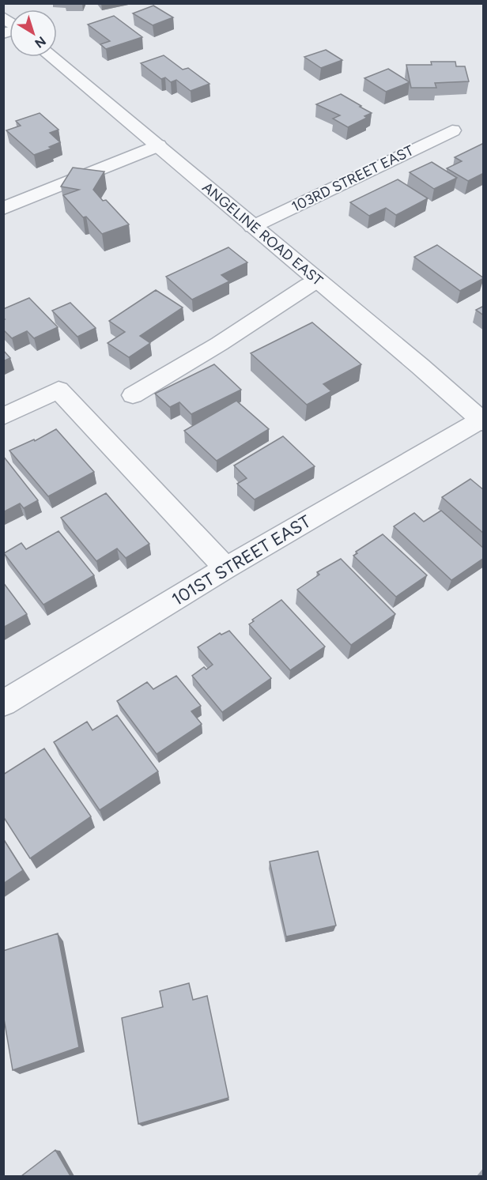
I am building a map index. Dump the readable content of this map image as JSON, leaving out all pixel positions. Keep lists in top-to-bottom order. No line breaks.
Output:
{"streets":{"street":["103RD STREET EAST","ANGELINE ROAD EAST","101ST STREET EAST"]},"crossings":[["103RD STREET EAST","ANGELINE ROAD EAST"],["ANGELINE ROAD EAST","101ST STREET EAST"]],"north":"bottom right"}
